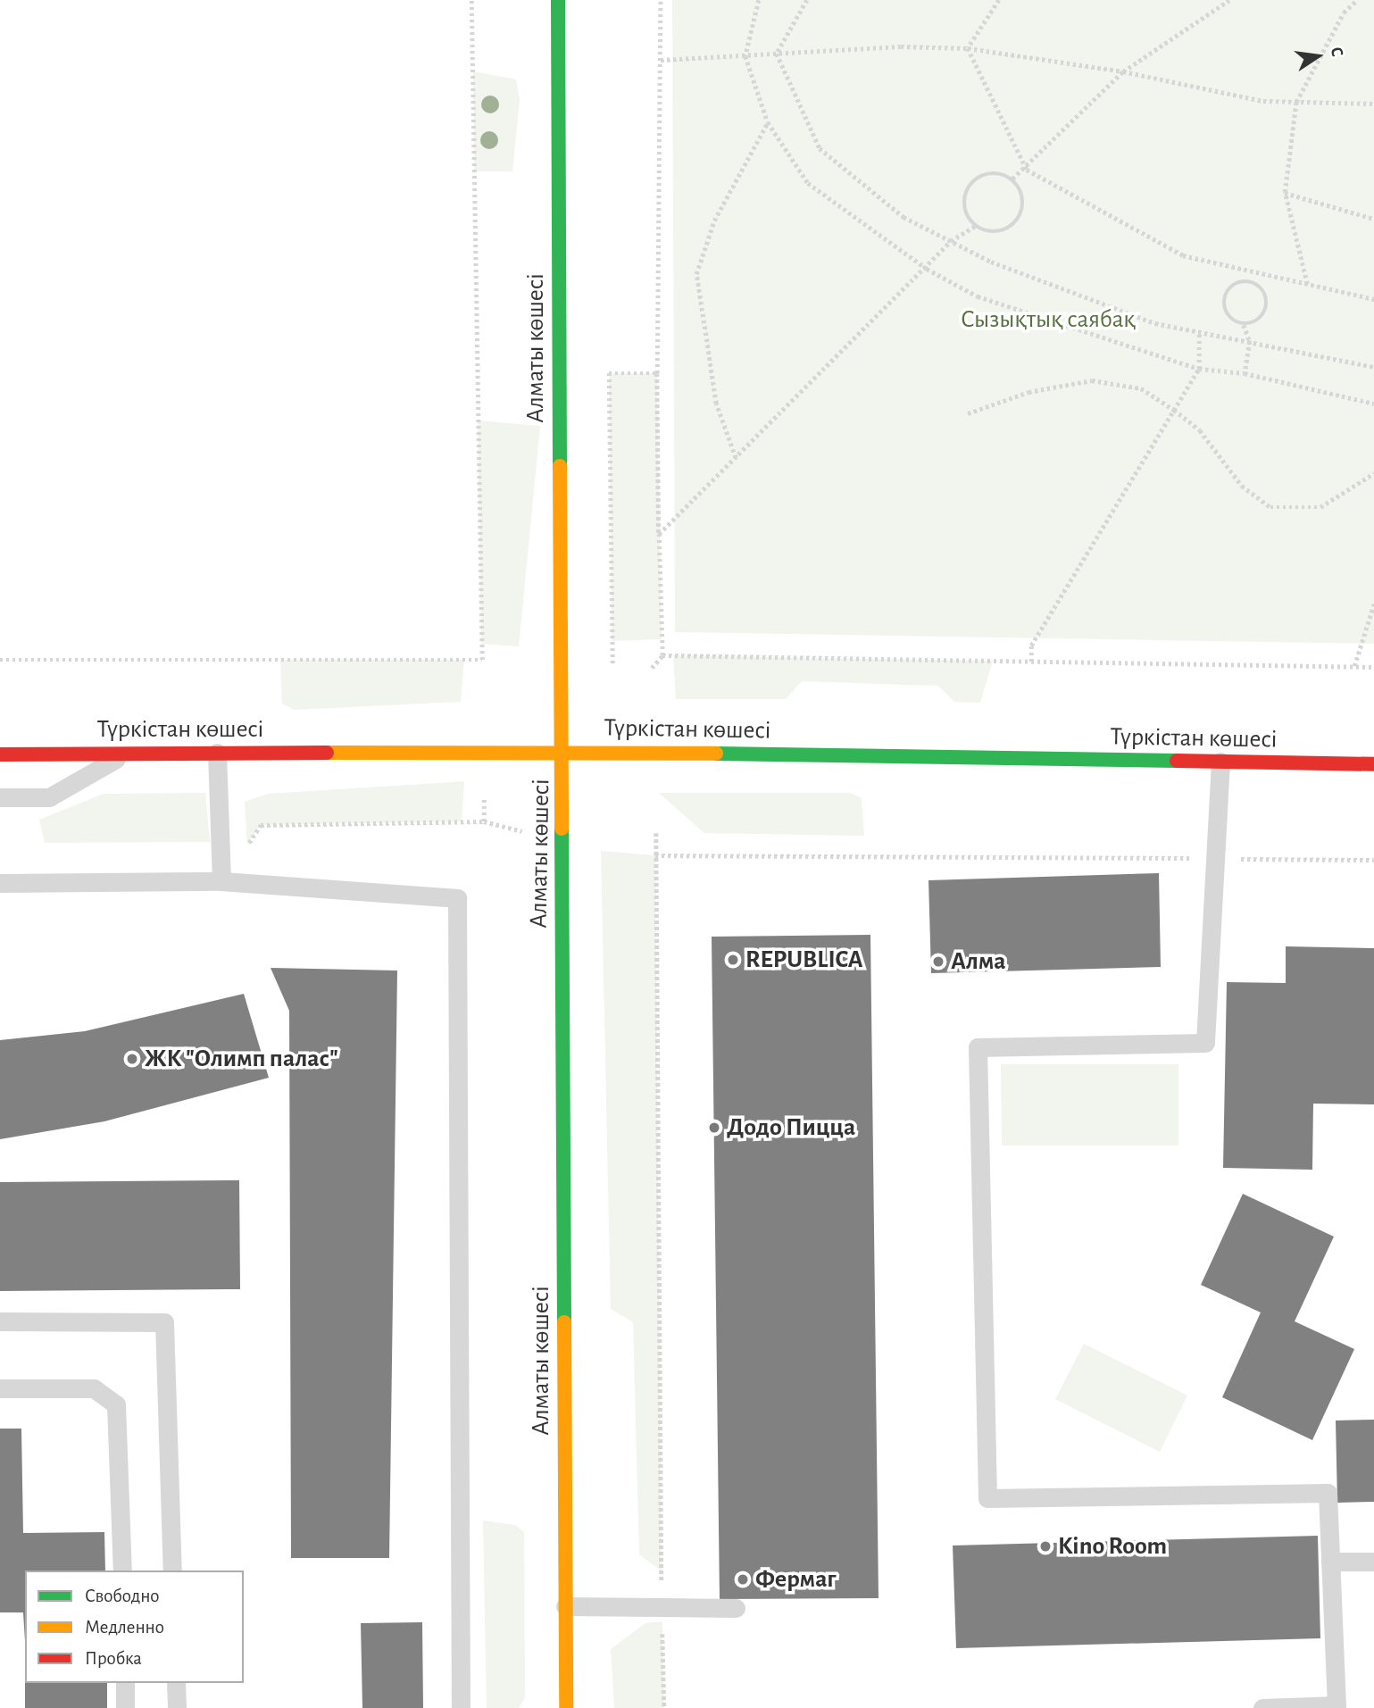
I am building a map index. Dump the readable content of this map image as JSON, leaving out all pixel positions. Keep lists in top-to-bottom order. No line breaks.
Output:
{"streets":{"street":["Алматы көшесі","Түркістан көшесі"]},"crossings":[["Алматы көшесі","Түркістан көшесі"]],"parks":["Сызықтық саябақ"],"places":["REPUBLICA","Алма","ЖК \"Олимп палас\"","Додо Пицца","Kino Room","Фермаг"],"legend":["Свободно","Медленно","Пробка"],"north":"right"}
